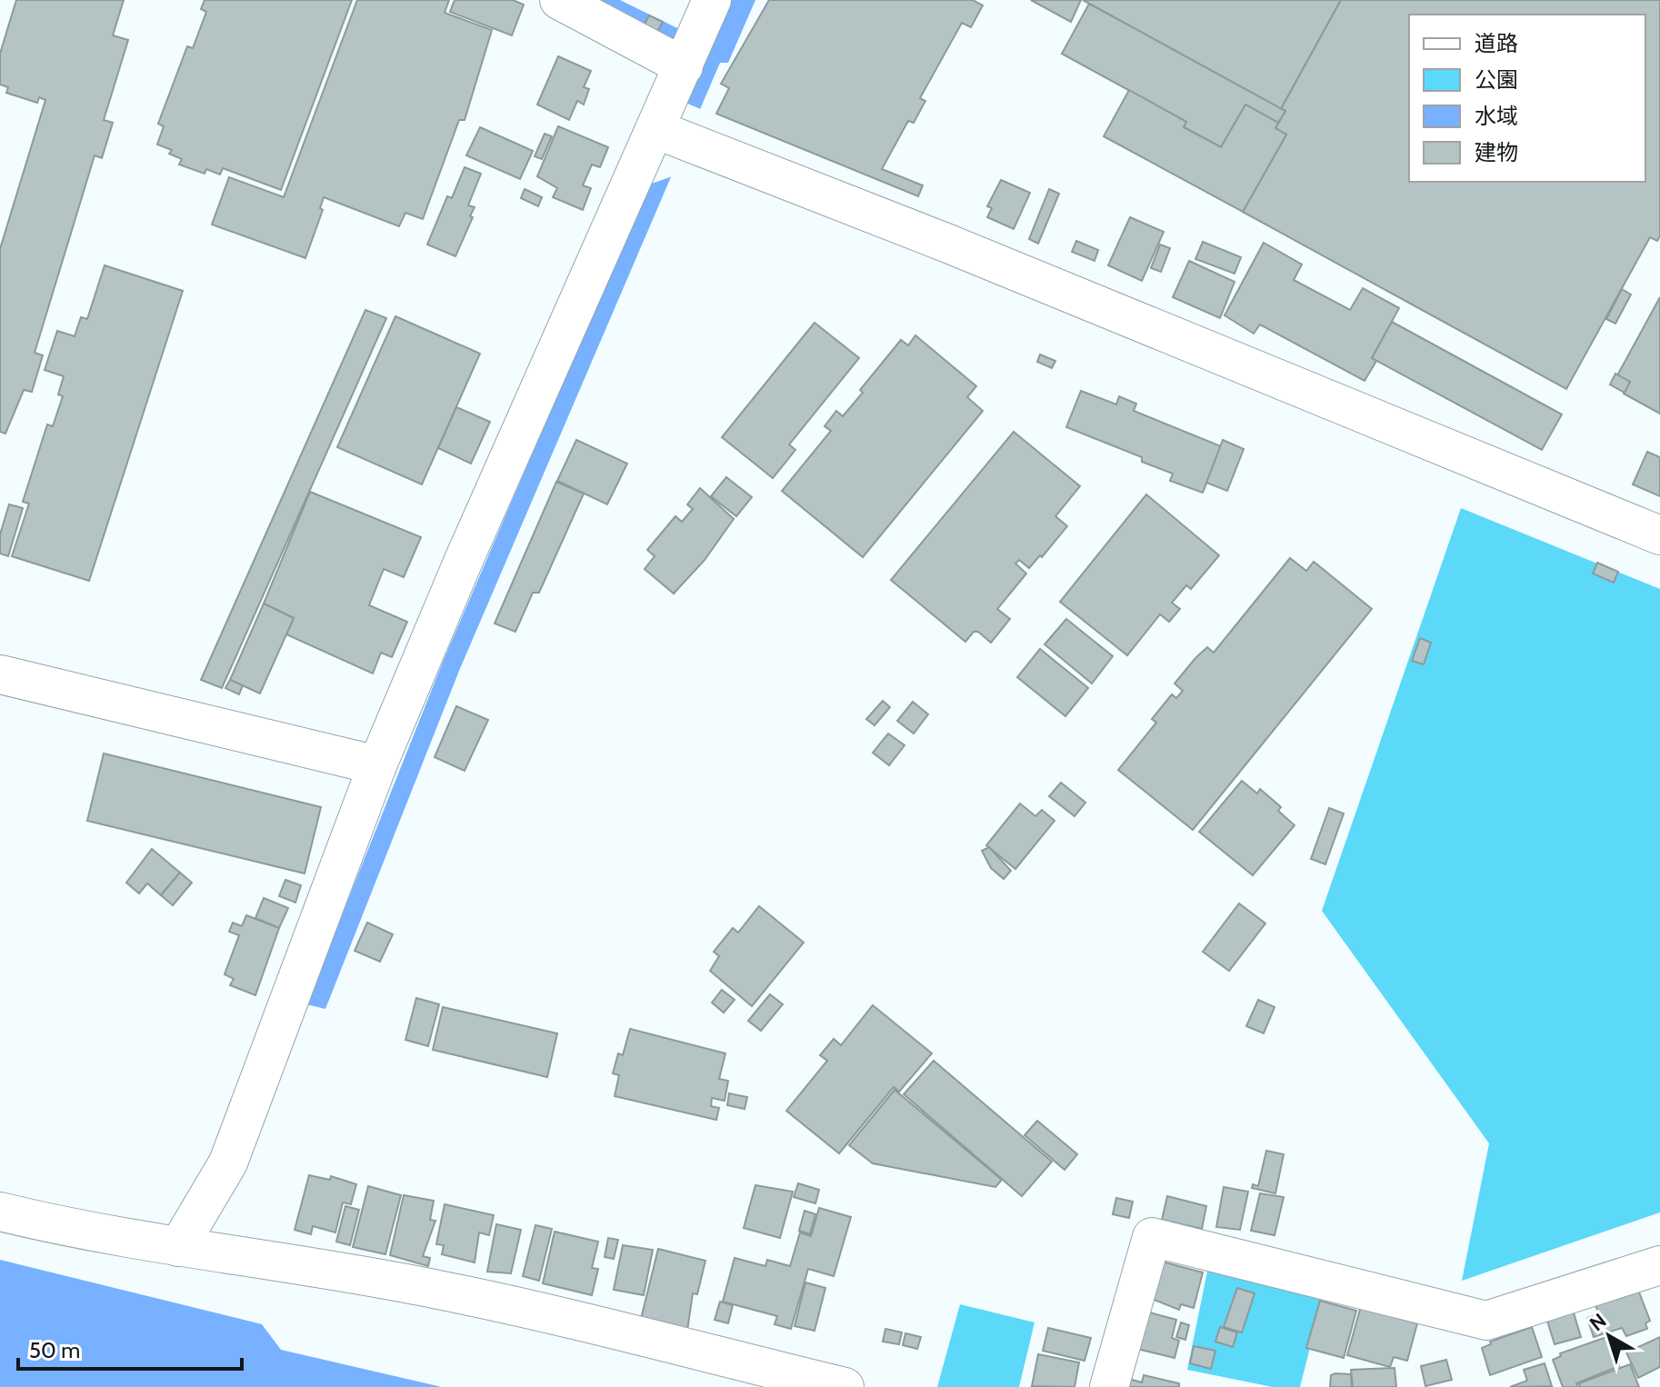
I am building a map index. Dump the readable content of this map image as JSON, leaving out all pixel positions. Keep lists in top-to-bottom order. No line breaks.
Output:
{"legend":["道路","公園","水域","建物"],"scale_bar":"50 m","north":"top left"}
